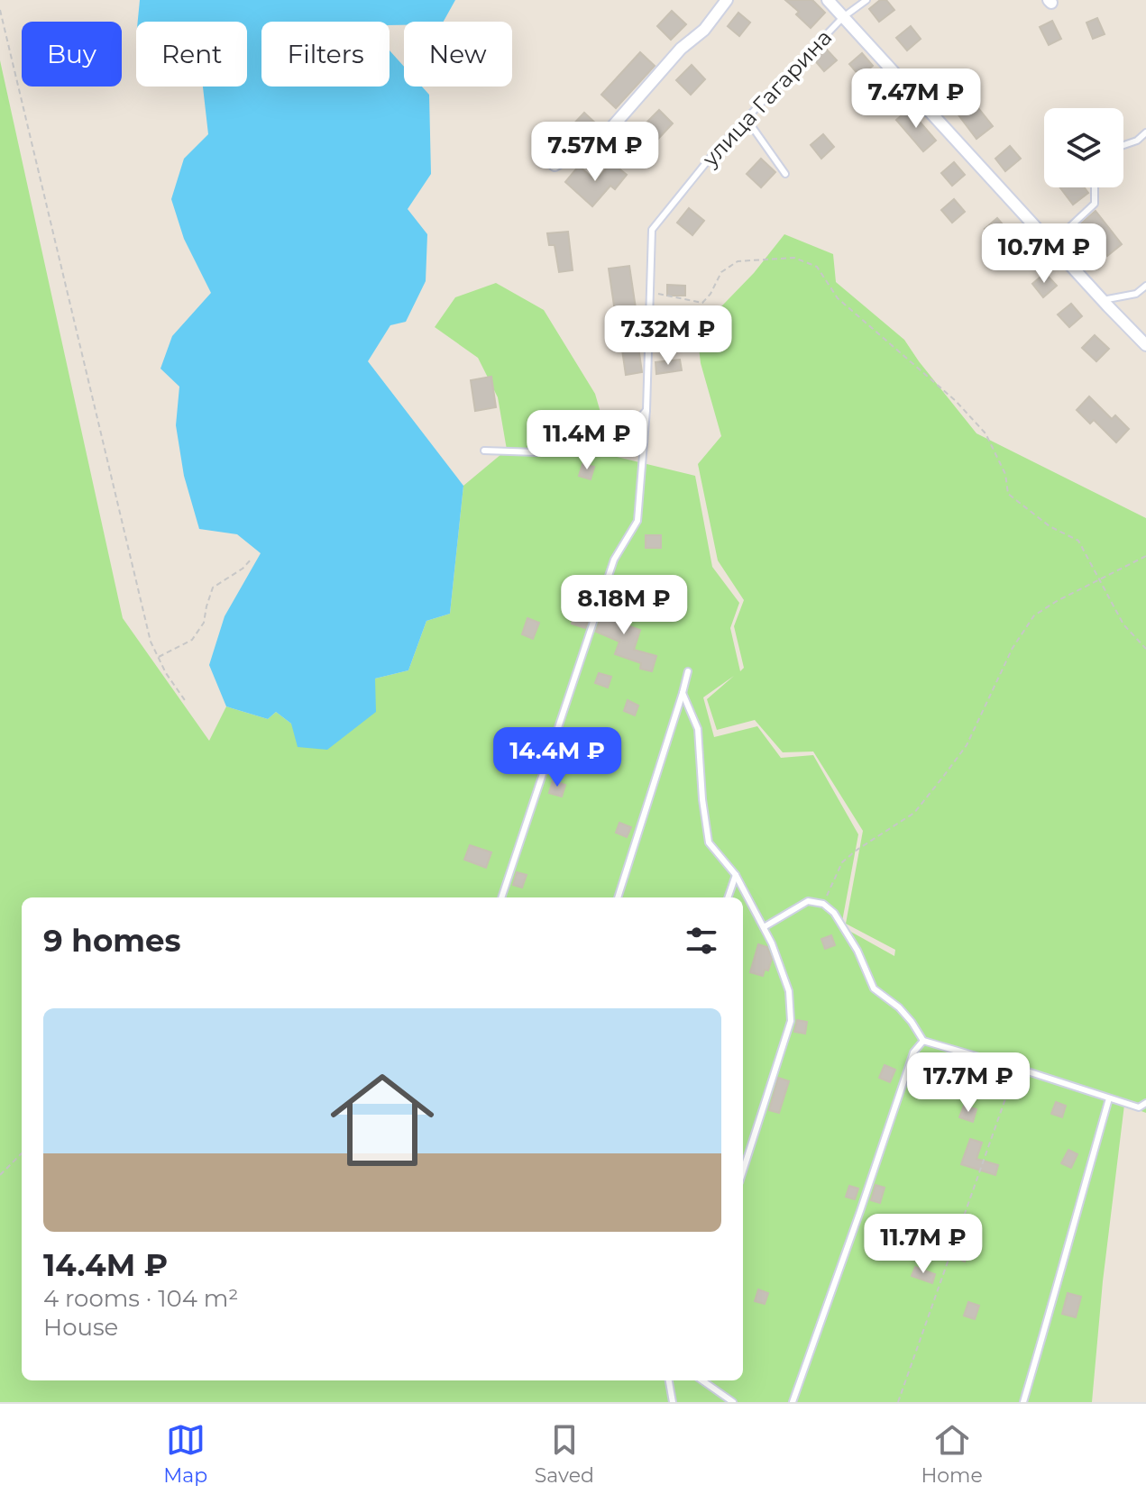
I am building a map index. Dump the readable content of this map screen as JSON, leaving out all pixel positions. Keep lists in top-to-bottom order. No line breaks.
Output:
{"streets":{"lane":["улица Гагарина"]},"page":{"chip":["Buy","Rent","Filters","New"],"price":["7.47M ₽","7.57M ₽","10.7M ₽","7.32M ₽","11.4M ₽","8.18M ₽","14.4M ₽","17.7M ₽","11.7M ₽"],"heading":"9 homes","list":[{"name":"14.4M ₽","note":"4 rooms · 104 m² · House"}],"tabs":["Map","Saved","Home"]}}
